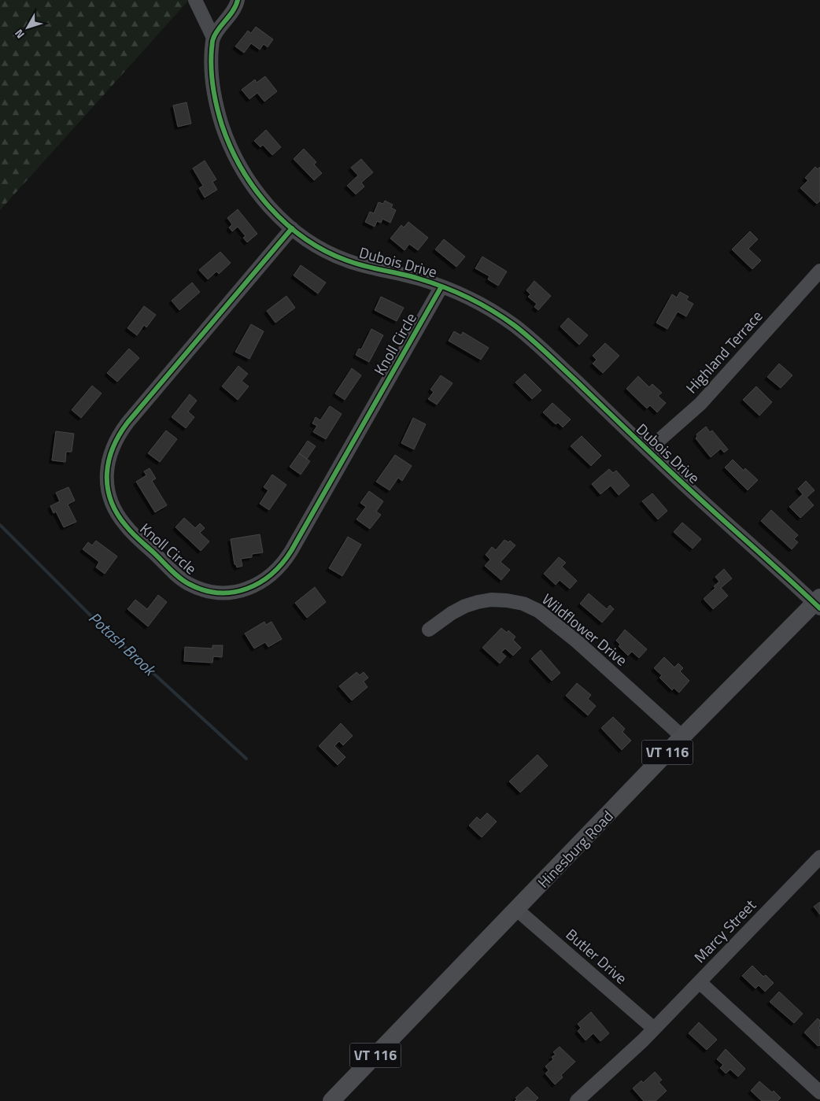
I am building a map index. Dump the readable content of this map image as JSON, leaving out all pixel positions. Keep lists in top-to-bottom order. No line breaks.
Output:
{"streets":{"main road":["VT 116","Hinesburg Road"],"street":["Dubois Drive","Knoll Circle","Highland Terrace","Wildflower Drive","Marcy Street","Butler Drive"]},"crossings":[["Dubois Drive","Knoll Circle"],["Dubois Drive","Highland Terrace"],["Dubois Drive","Hinesburg Road"],["Wildflower Drive","Hinesburg Road"],["Hinesburg Road","Butler Drive"],["Marcy Street","Butler Drive"]],"water":["Potash Brook"],"north":"bottom left"}
